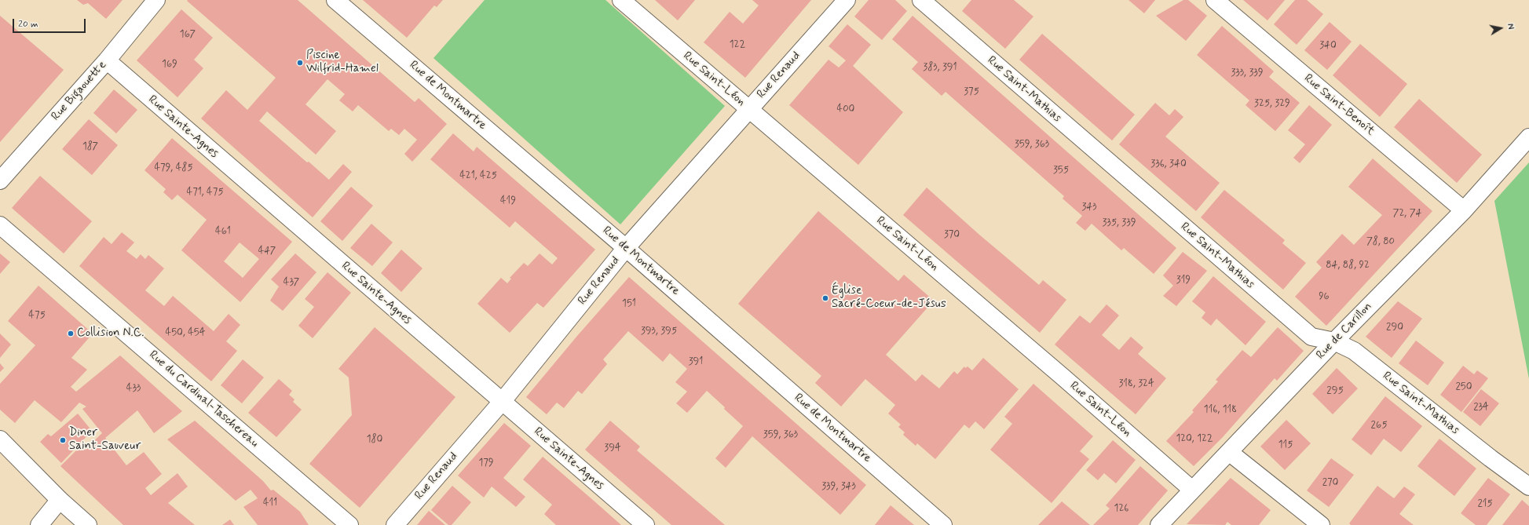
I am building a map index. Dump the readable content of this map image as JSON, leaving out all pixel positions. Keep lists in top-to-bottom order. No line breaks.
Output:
{"streets":{"street":["Rue Renaud","Rue Saint-Léon","Rue Saint-Mathias","Rue Bigaouette","Rue de Montmartre","Rue Saint-Benoît","Rue Sainte-Agnes","Rue de Carillon","Rue du Cardinal-Taschereau"]},"crossings":[["Rue Renaud","Rue Saint-Léon"],["Rue Renaud","Rue de Montmartre"],["Rue Renaud","Rue Sainte-Agnes"],["Rue Saint-Léon","Rue de Carillon"],["Rue Saint-Mathias","Rue de Carillon"],["Rue Bigaouette","Rue Sainte-Agnes"],["Rue Saint-Benoît","Rue de Carillon"]],"places":["Piscine Wilfrid-Hamel","Église Sacré-Coeur-de-Jésus","Collision N.C.","Diner Saint-Sauveur"],"house_numbers":["167","122","340","169","383, 391","333, 339","375","325, 329","400","359, 363","187","336, 340","479, 485","355","421, 425","471, 475","419","343","72, 74","335, 339","461","370","78, 80","447","84, 88, 92","319","437","96","151","475","290","393, 395","450, 454","391","318, 324","250","433","295","234","116, 118","265","359, 363","120, 122","180","115","394","179","270","339, 343","411","215","126"],"scale_bar":"20 m","north":"right"}
